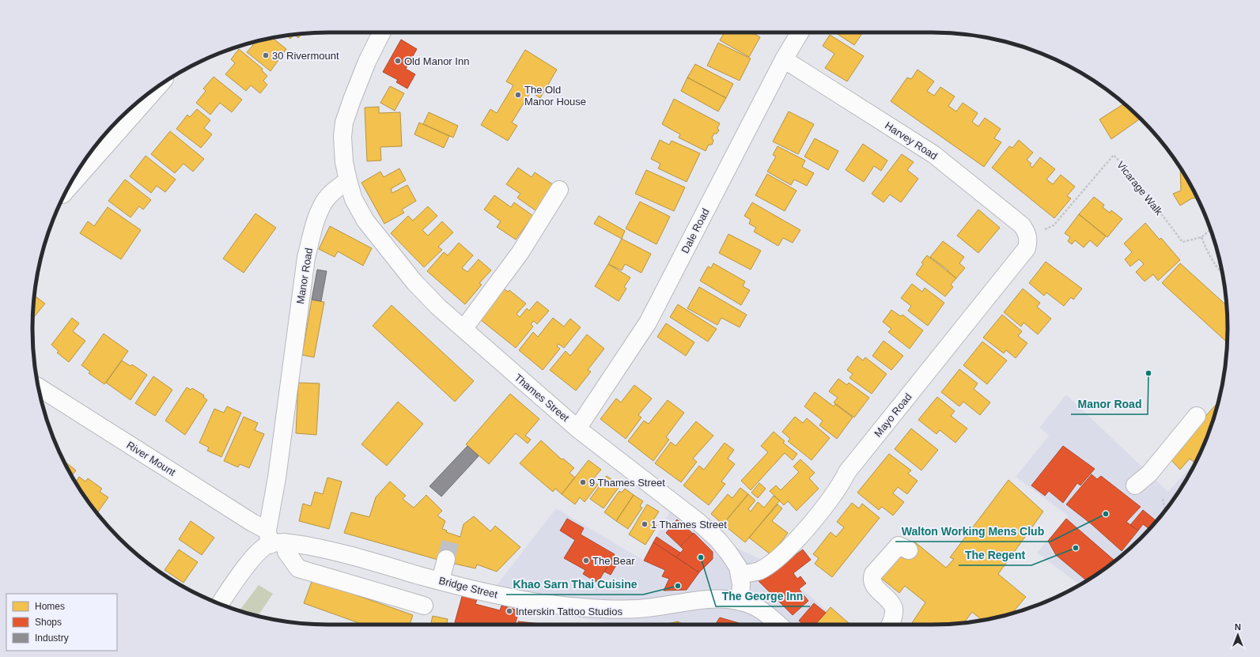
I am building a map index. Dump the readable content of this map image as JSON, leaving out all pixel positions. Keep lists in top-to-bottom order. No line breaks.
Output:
{"streets":{"street":["Harvey Road","Dale Road","Manor Road","Thames Street","Mayo Road","River Mount","Bridge Street"],"path":["Vicarage Walk"]},"crossings":[["Harvey Road","Vicarage Walk"],["Harvey Road","Dale Road"],["Harvey Road","Mayo Road"],["Vicarage Walk","Mayo Road"],["Dale Road","Thames Street"],["Manor Road","Thames Street"],["Manor Road","River Mount"],["Manor Road","Bridge Street"],["Thames Street","Mayo Road"],["Thames Street","Bridge Street"],["River Mount","Bridge Street"]],"places":["30 Rivermount","Old Manor Inn","The Old Manor House","Manor Road","9 Thames Street","Walton Working Mens Club","1 Thames Street","The Regent","The George Inn","The Bear","Khao Sarn Thai Cuisine","Interskin Tattoo Studios"],"legend":["Homes","Shops","Industry"],"north":"top"}
